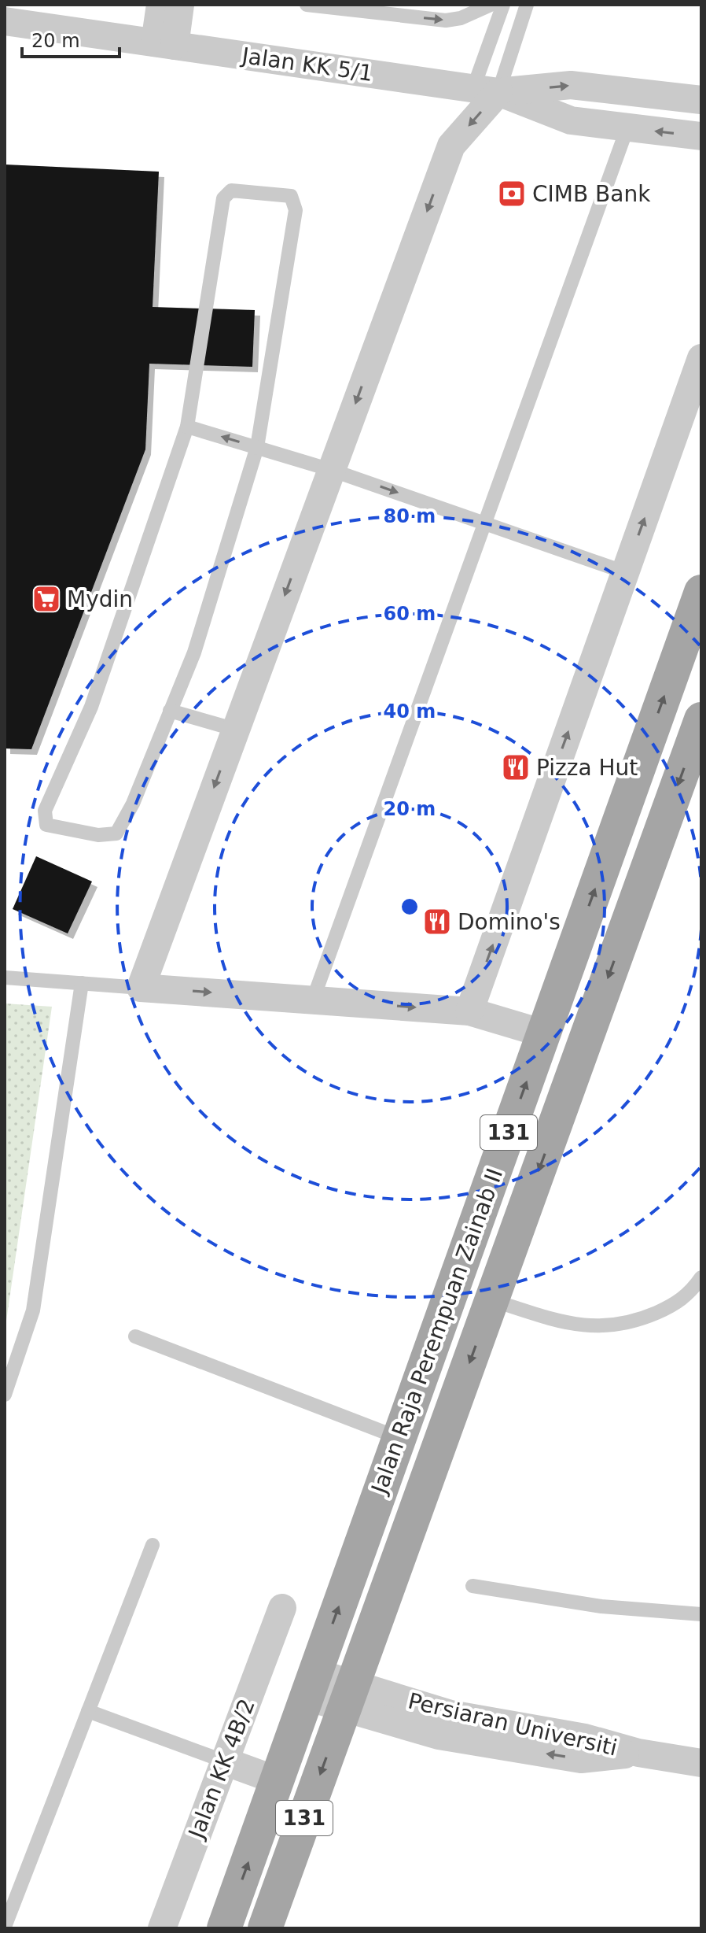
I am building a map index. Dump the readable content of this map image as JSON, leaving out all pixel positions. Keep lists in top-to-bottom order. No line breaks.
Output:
{"streets":{"main road":["131","Jalan Raja Perempuan Zainab II"],"street":["Jalan KK 5/1","Persiaran Universiti","Jalan KK 4B/2"]},"crossings":[["Jalan Raja Perempuan Zainab II","Persiaran Universiti"]],"places":{"bank":["CIMB Bank"],"supermarket":["Mydin"],"restaurant":["Pizza Hut","Domino's"]},"scale_bar":"20 m","rings":["80 m","60 m","40 m","20 m"]}
